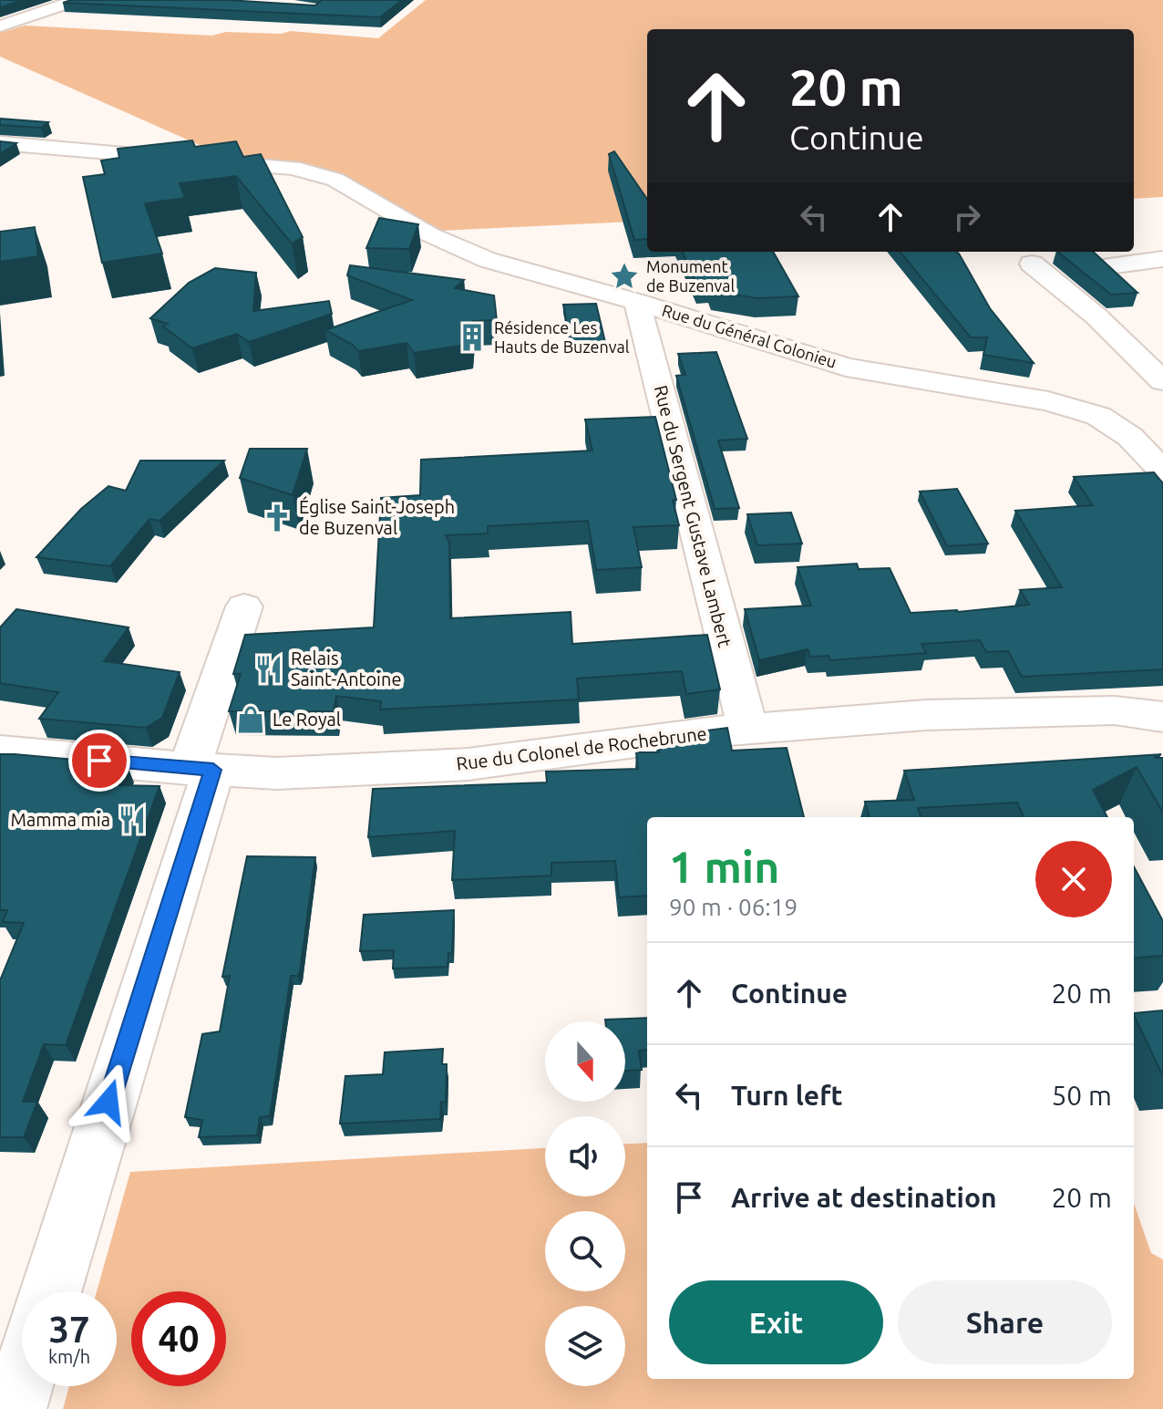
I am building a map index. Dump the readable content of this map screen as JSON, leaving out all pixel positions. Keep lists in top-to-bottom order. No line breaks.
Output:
{"streets":{"street":["Rue du Général Colonieu","Rue du Sergent Gustave Lambert","Rue du Colonel de Rochebrune"]},"crossings":[["Rue du Général Colonieu","Rue du Sergent Gustave Lambert"],["Rue du Sergent Gustave Lambert","Rue du Colonel de Rochebrune"]],"places":{"place":["Monument de Buzenval"],"building":["Résidence Les Hauts de Buzenval"],"church":["Église Saint-Joseph de Buzenval"],"restaurant":["Relais Saint-Antoine","Mamma mia"],"shop":["Le Royal"]},"north":"bottom","page":{"turn":["20 m","Continue"],"heading":["1 min","90 m · 06:19"],"list":[{"name":"Continue","value":"20 m"},{"name":"Turn left","value":"50 m"},{"name":"Arrive at destination","value":"20 m"}],"buttons":["Exit","Share"],"speed":"37 km/h","limit":"40"}}
